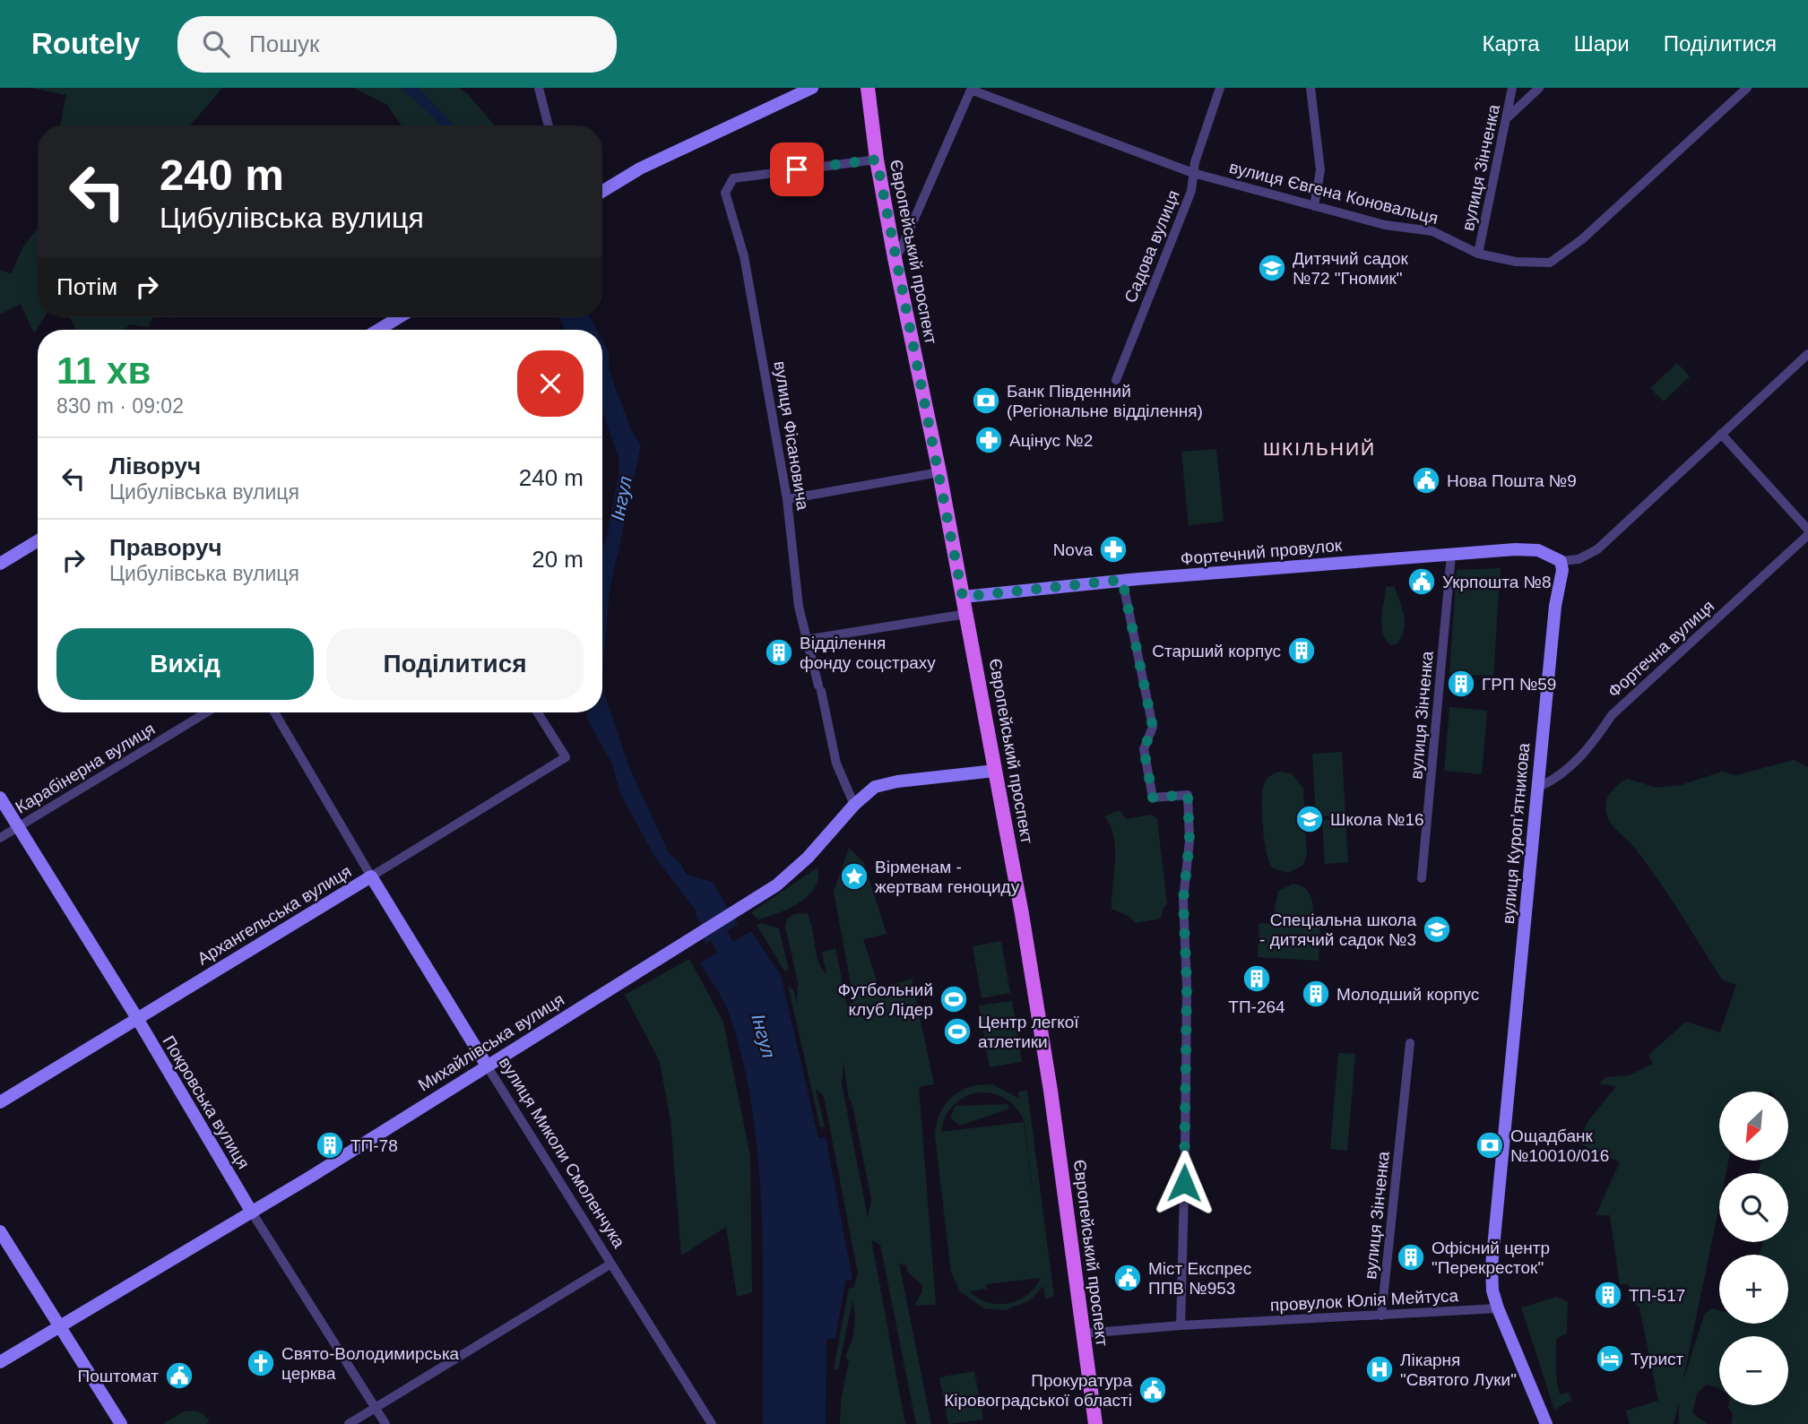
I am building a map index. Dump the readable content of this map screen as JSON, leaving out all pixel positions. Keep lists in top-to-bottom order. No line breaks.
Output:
{"streets":{"main road":["Європейський проспект"],"street":["вулиця Зінченка","вулиця Євгена Коновальця","Садова вулиця","вулиця Фісановича","Фортечний провулок","Фортечна вулиця","Карабінерна вулиця","вулиця Куропʼятникова","Архангельська вулиця","Михайлівська вулиця","Покровська вулиця","вулиця Миколи Смоленчука","провулок Юлія Мейтуса"]},"crossings":[["вулиця Зінченка","вулиця Євгена Коновальця"],["вулиця Зінченка","Фортечний провулок"],["вулиця Зінченка","провулок Юлія Мейтуса"],["вулиця Євгена Коновальця","Садова вулиця"],["Європейський проспект","вулиця Фісановича"],["Європейський проспект","Фортечний провулок"],["Європейський проспект","Михайлівська вулиця"],["Європейський проспект","провулок Юлія Мейтуса"],["вулиця Фісановича","Михайлівська вулиця"],["Фортечний провулок","вулиця Куропʼятникова"],["Фортечна вулиця","вулиця Куропʼятникова"],["Карабінерна вулиця","Покровська вулиця"],["вулиця Куропʼятникова","провулок Юлія Мейтуса"],["Архангельська вулиця","Покровська вулиця"],["Архангельська вулиця","вулиця Миколи Смоленчука"],["Михайлівська вулиця","Покровська вулиця"],["Михайлівська вулиця","вулиця Миколи Смоленчука"]],"districts":["ШКІЛЬНИЙ"],"water":["Інгул"],"places":{"school or university":["Дитячий садок №72 \"Гномик\"","Школа №16","Спеціальна школа - дитячий садок №3"],"bank":["Банк Південний (Регіональне відділення)","Ощадбанк №10010/016"],"pharmacy":["Ацінус №2","Nova"],"public building":["Нова Пошта №9","Укрпошта №8","Міст Експрес ППВ №953","Поштомат","Прокуратура Кіровоградської області"],"building":["Старший корпус","Відділення фонду соцстраху","ГРП №59","ТП-264","Молодший корпус","ТП-78","Офісний центр \"Перекресток\"","ТП-517"],"place":["Вірменам - жертвам геноциду"],"sports":["Футбольний клуб Лідер","Центр легкої атлетики"],"hotel":["Турист"],"church":["Свято-Володимирська церква"],"hospital":["Лікарня \"Святого Луки\""]},"north":"bottom left","page":{"header":"Routely","search":"Пошук","nav":["Карта","Шари","Поділитися"],"turn":["240 m","Цибулівська вулиця"],"then":"Потім","heading":["11 хв","830 m · 09:02"],"list":[{"name":"Ліворуч","note":"Цибулівська вулиця","value":"240 m"},{"name":"Праворуч","note":"Цибулівська вулиця","value":"20 m"}],"buttons":["Вихід","Поділитися"],"map_buttons":["+","−"]}}
